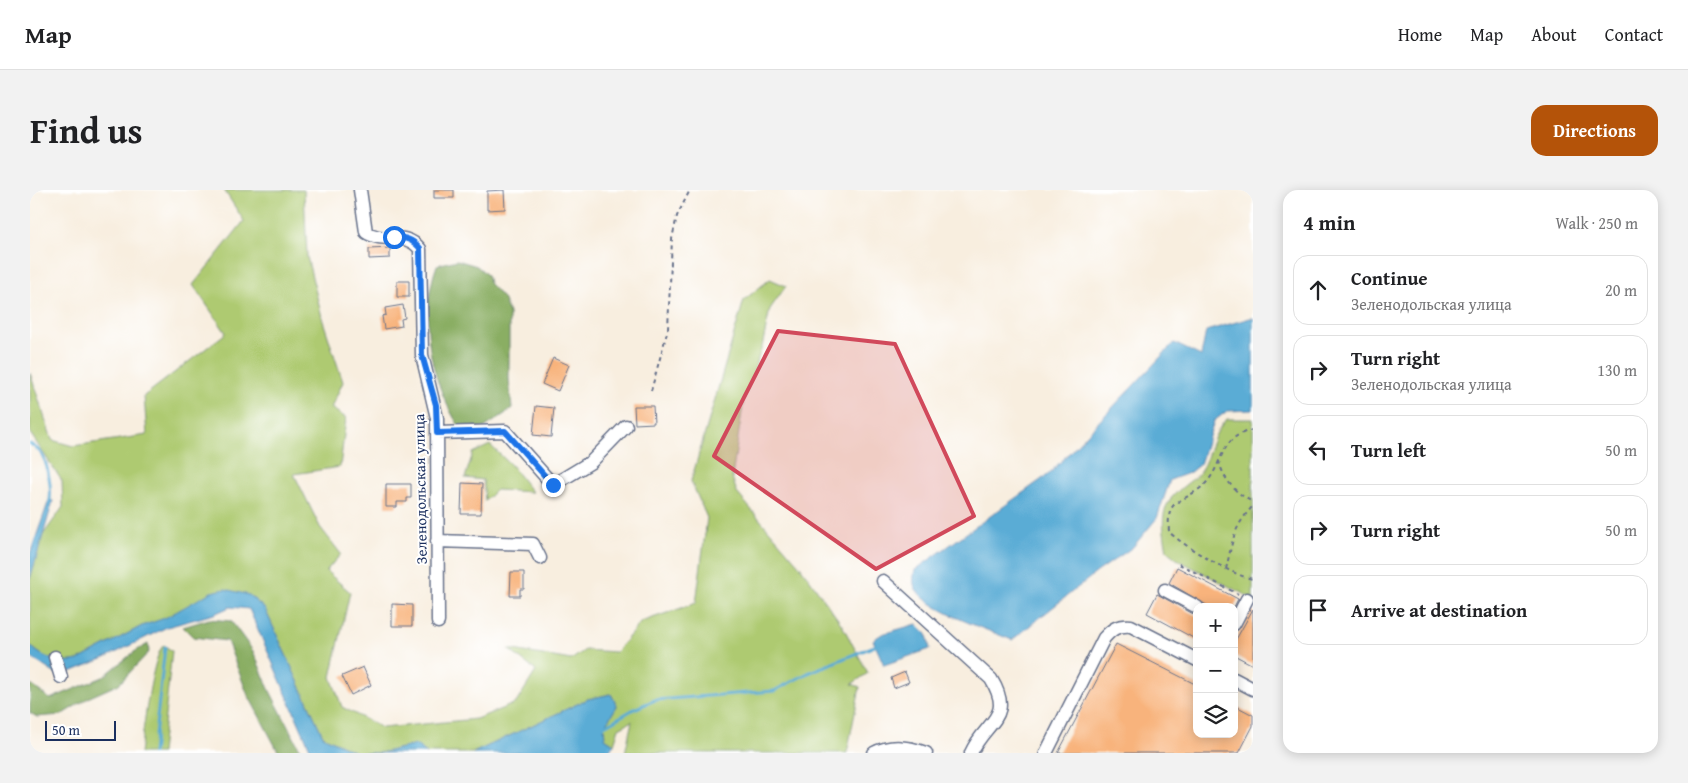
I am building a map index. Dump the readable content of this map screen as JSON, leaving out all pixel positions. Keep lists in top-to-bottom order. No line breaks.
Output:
{"streets":{"street":["Зеленодольская улица"]},"scale_bar":"50 m","page":{"header":"Map","nav":["Home","Map","About","Contact"],"title":"Find us","buttons":"Directions","heading":["4 min","Walk · 250 m"],"list":[["Continue","Зеленодольская улица","20 m"],["Turn right","Зеленодольская улица","130 m"],["Turn left","50 m"],["Turn right","50 m"],"Arrive at destination"],"map_buttons":["+","−"],"scale":"50 m"}}
